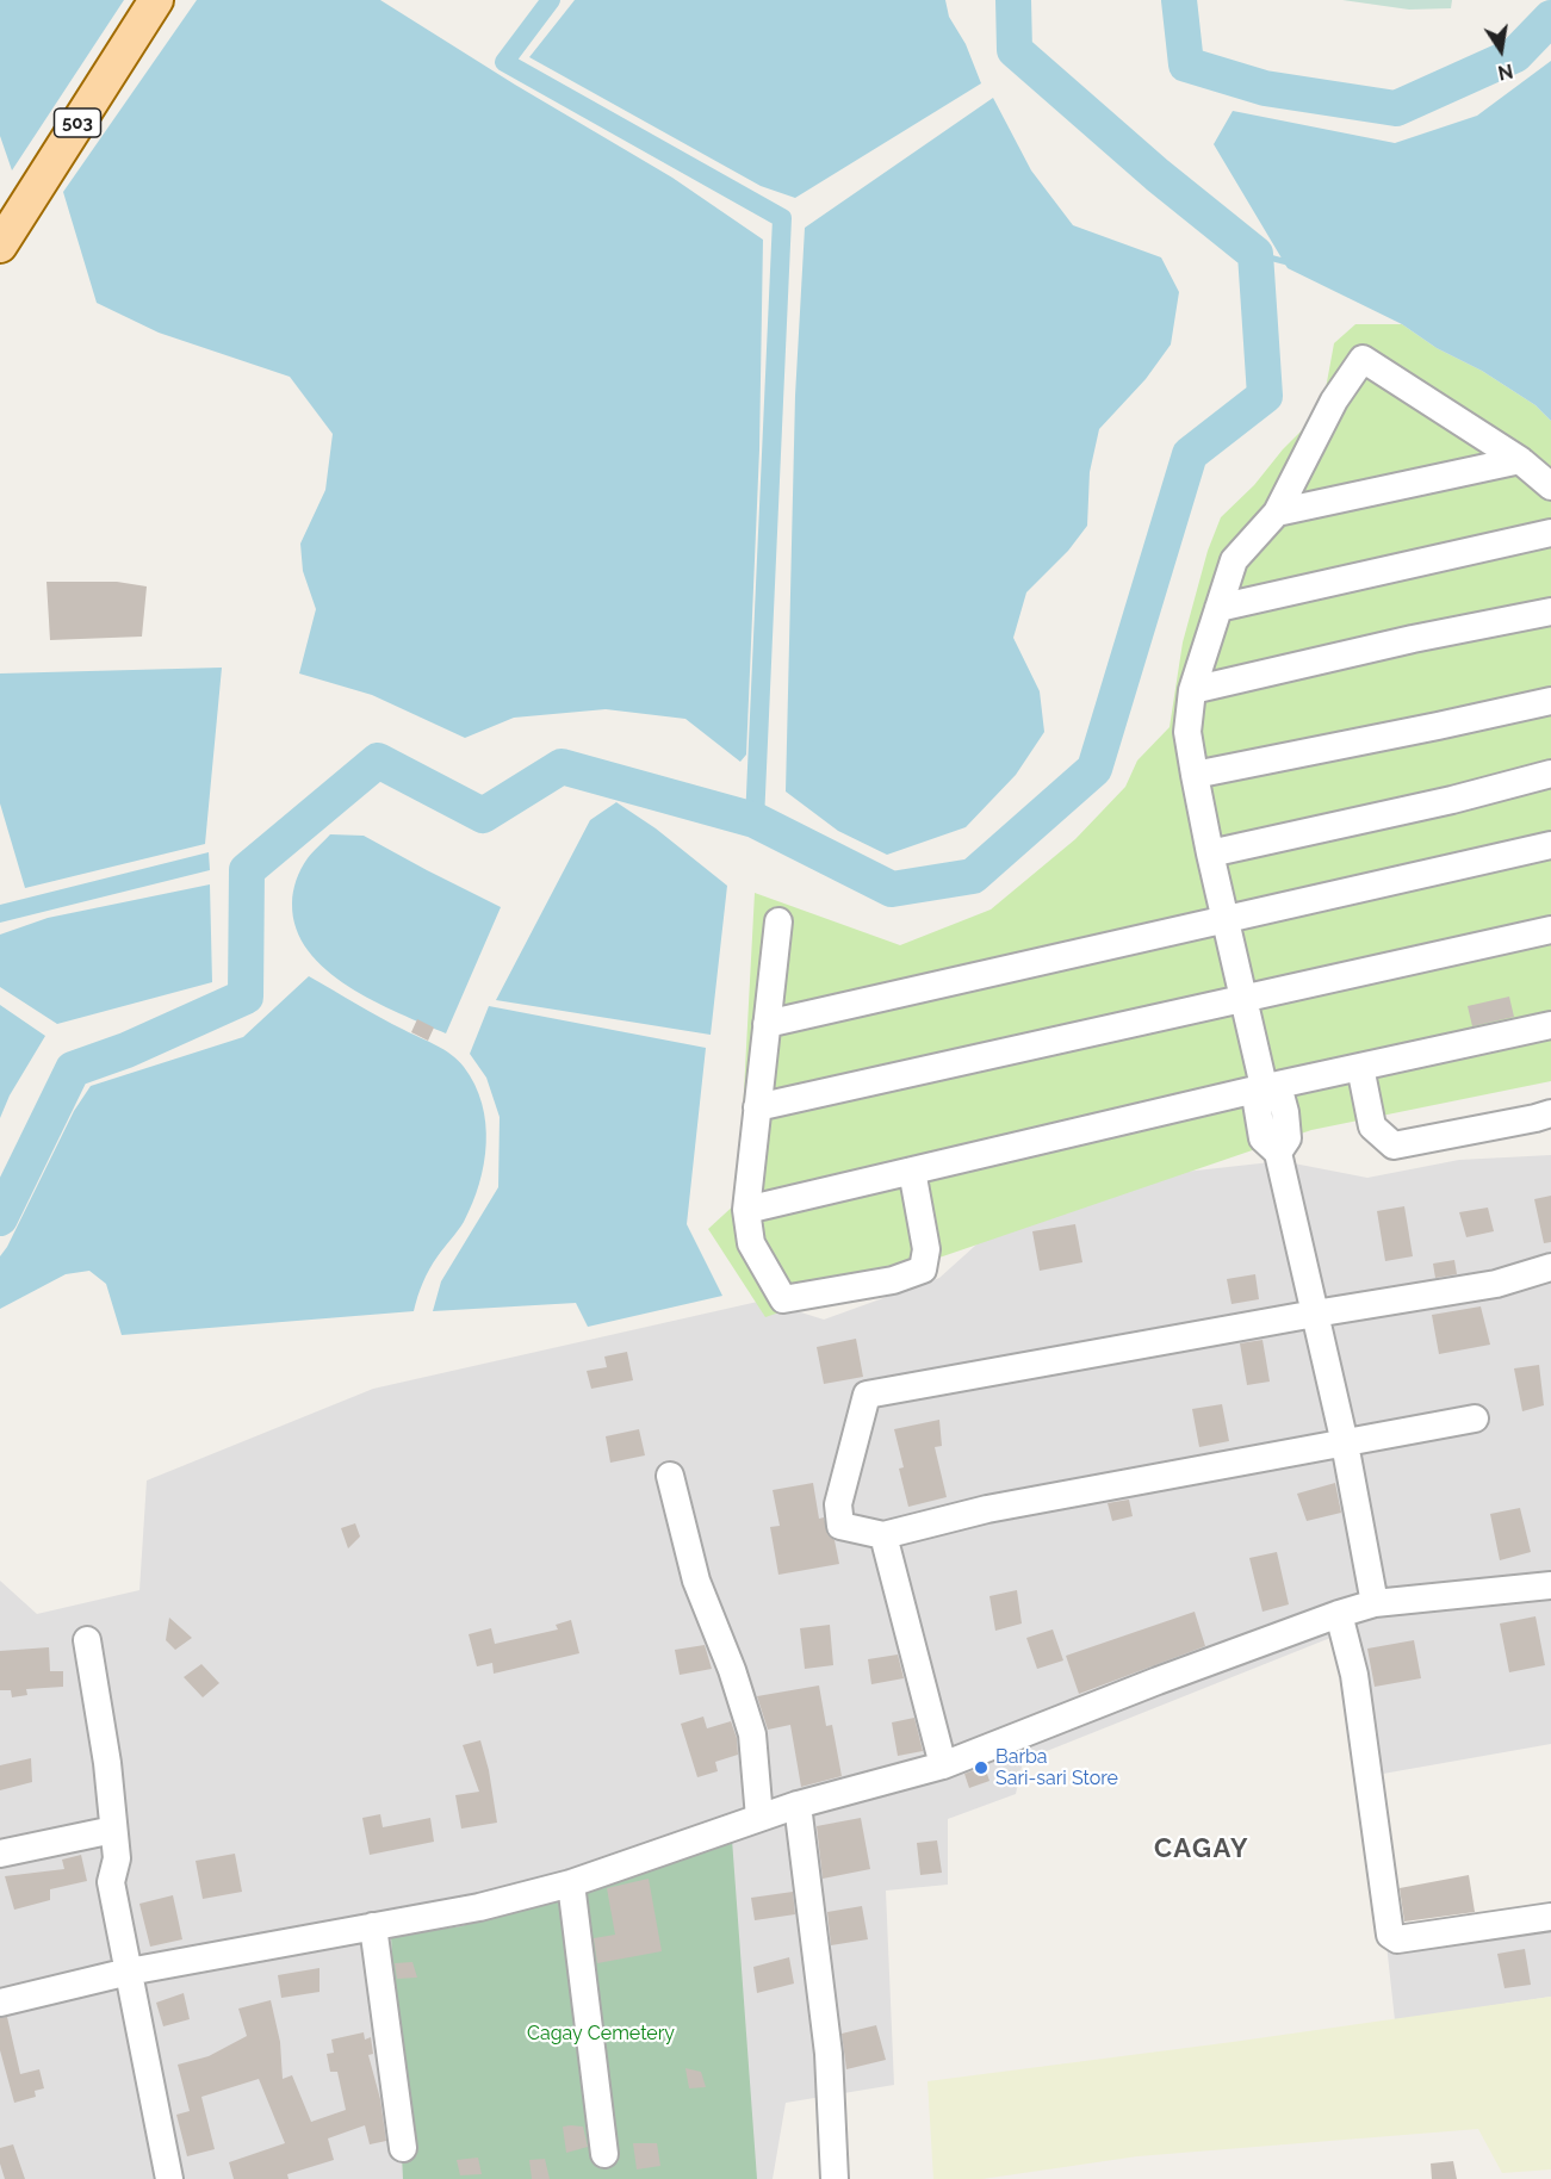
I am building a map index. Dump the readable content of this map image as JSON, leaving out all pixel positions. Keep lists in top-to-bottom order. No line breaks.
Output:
{"streets":{"main road":["503"]},"districts":["CAGAY"],"parks":["Cagay Cemetery"],"places":["Barba Sari-sari Store"],"north":"bottom"}
